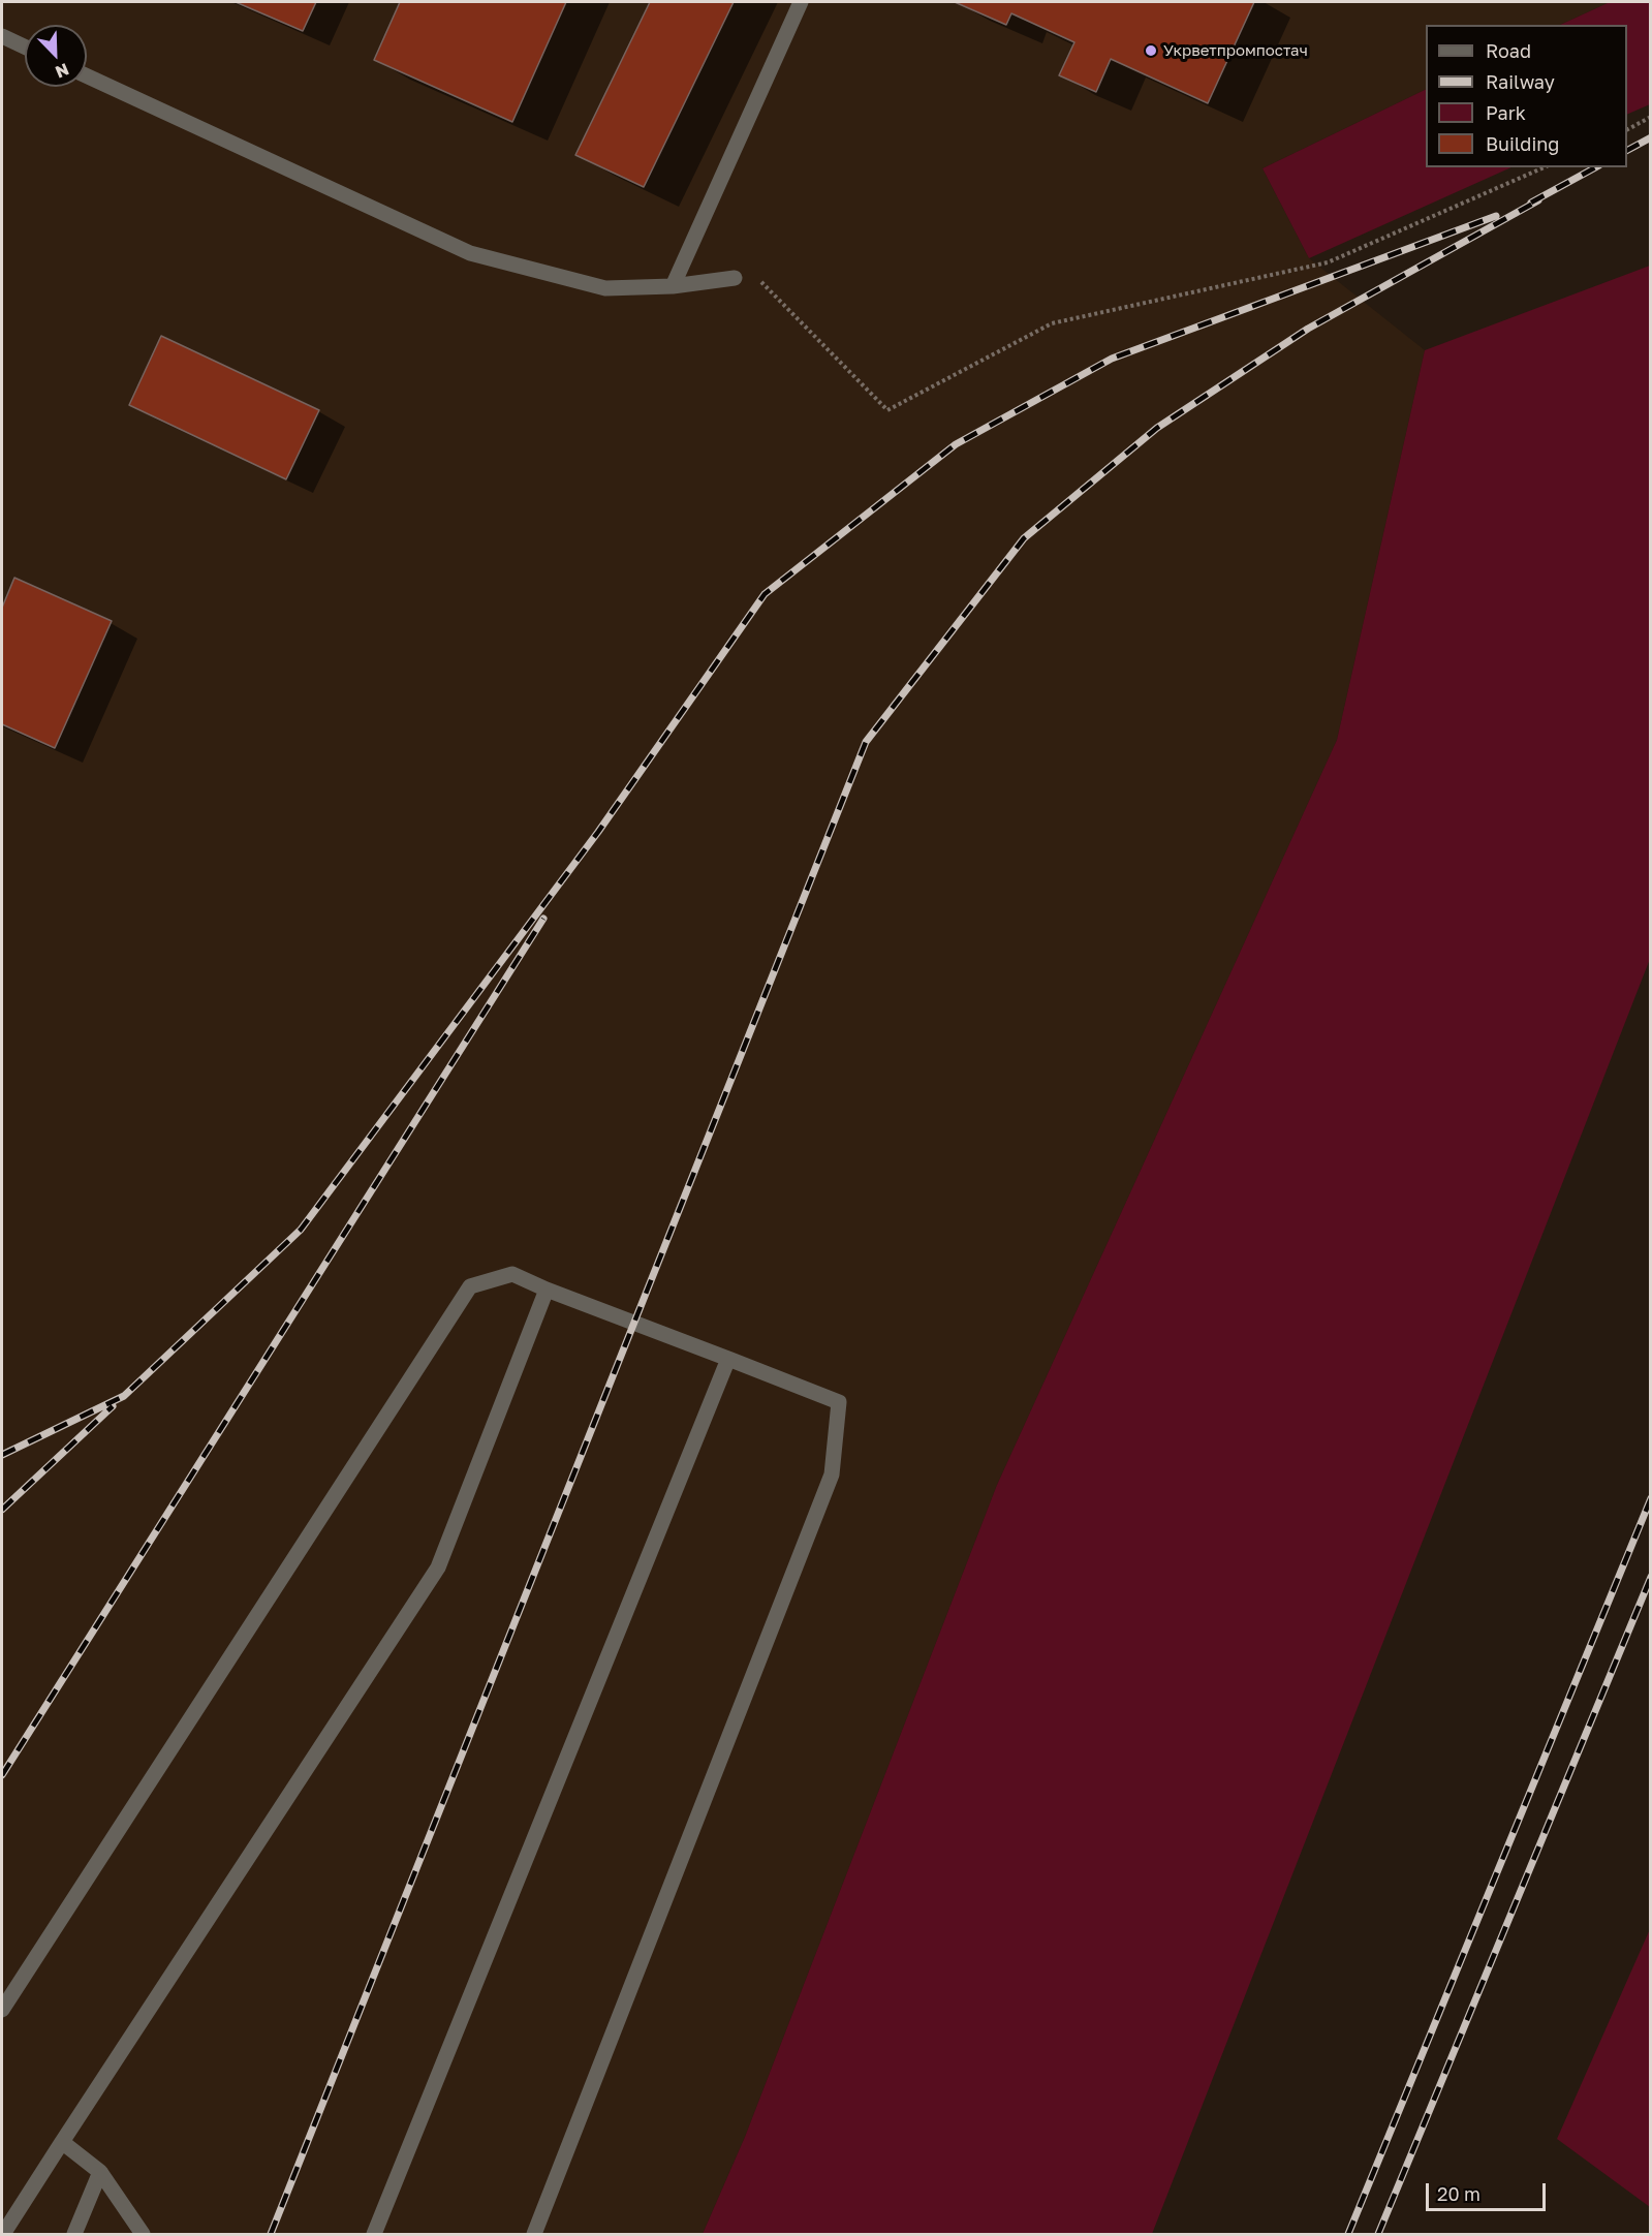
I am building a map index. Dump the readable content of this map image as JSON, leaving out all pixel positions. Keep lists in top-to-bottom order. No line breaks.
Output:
{"places":["Укрветпромпостач"],"legend":["Road","Railway","Park","Building"],"scale_bar":"20 m","north":"bottom right"}
